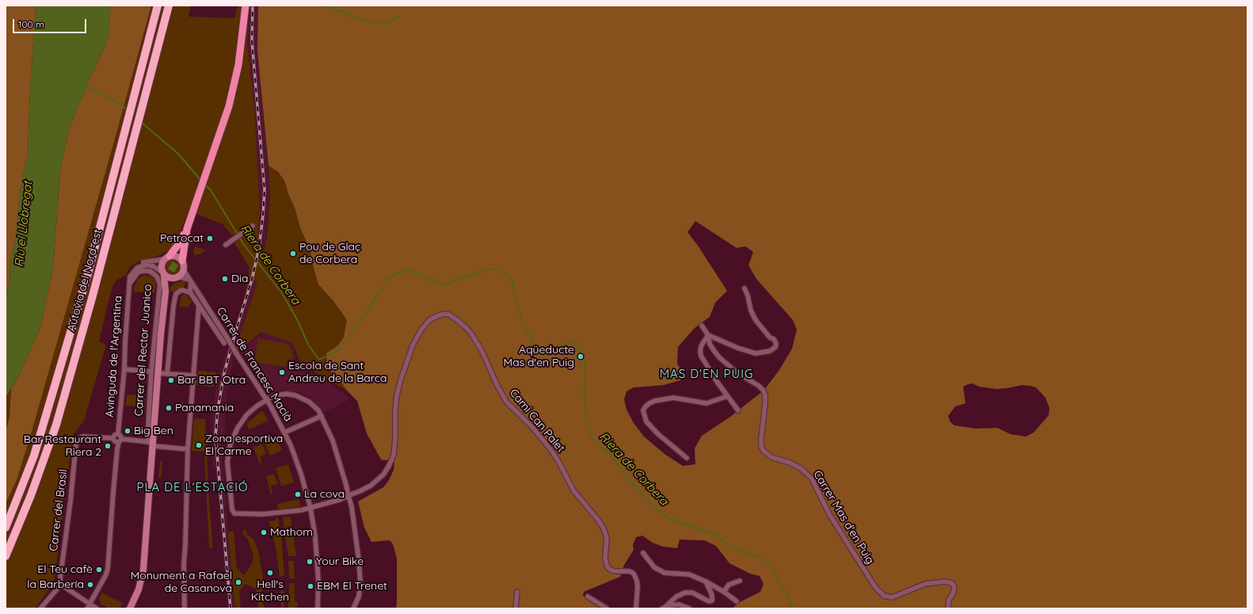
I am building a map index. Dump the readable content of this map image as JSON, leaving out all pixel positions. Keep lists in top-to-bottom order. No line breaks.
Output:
{"streets":{"highway":["Autovia del Nord-est"],"main road":["Carrer del Rector Juanico"],"street":["Avinguda de l'Argentina","Carrer de Francesc Macià","Camí Can Palet","Carrer del Brasil","Carrer Mas d'en Puig"]},"crossings":[["Carrer del Rector Juanico","Avinguda de l'Argentina"],["Carrer del Rector Juanico","Carrer de Francesc Macià"],["Avinguda de l'Argentina","Carrer de Francesc Macià"],["Avinguda de l'Argentina","Carrer del Brasil"]],"districts":["MAS D'EN PUIG","PLA DE L'ESTACIÓ"],"water":["Riu el Llobregat","Riera de Corbera"],"places":["Petrocat","Pou de Glaç de Corbera","Dia","Aqüeducte Mas d'en Puig","Escola de Sant Andreu de la Barca","Bar BBT Otra","Panamania","Big Ben","Zona esportiva El Carme","Bar Restaurant Riera 2","La cova","Mathom","Your Bike","El Teu cafè","Hell's Kitchen","Monument a Rafael de Casanova","la Barbería","EBM El Trenet"],"scale_bar":"100 m"}
